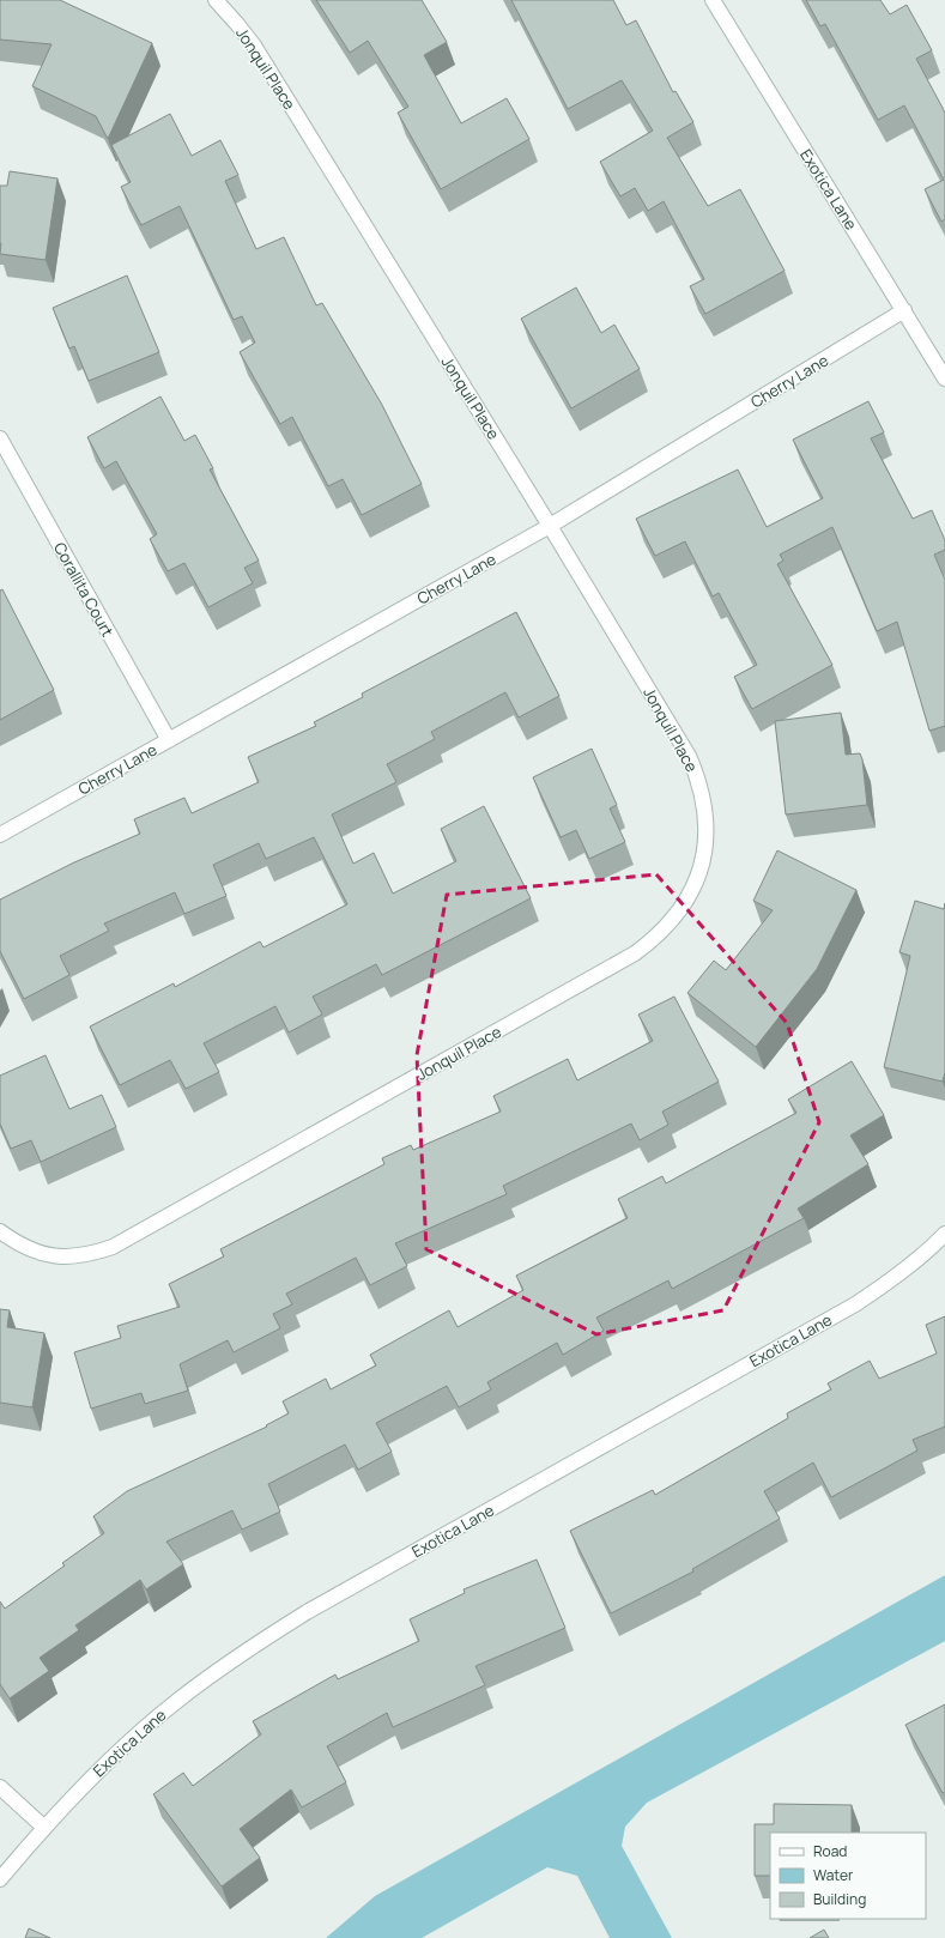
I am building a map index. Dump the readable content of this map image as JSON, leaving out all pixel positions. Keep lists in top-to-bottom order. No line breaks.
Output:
{"streets":{"street":["Jonquil Place","Exotica Lane","Cherry Lane","Corallita Court"]},"crossings":[["Jonquil Place","Cherry Lane"],["Exotica Lane","Cherry Lane"],["Cherry Lane","Corallita Court"]],"legend":["Road","Water","Building"]}
